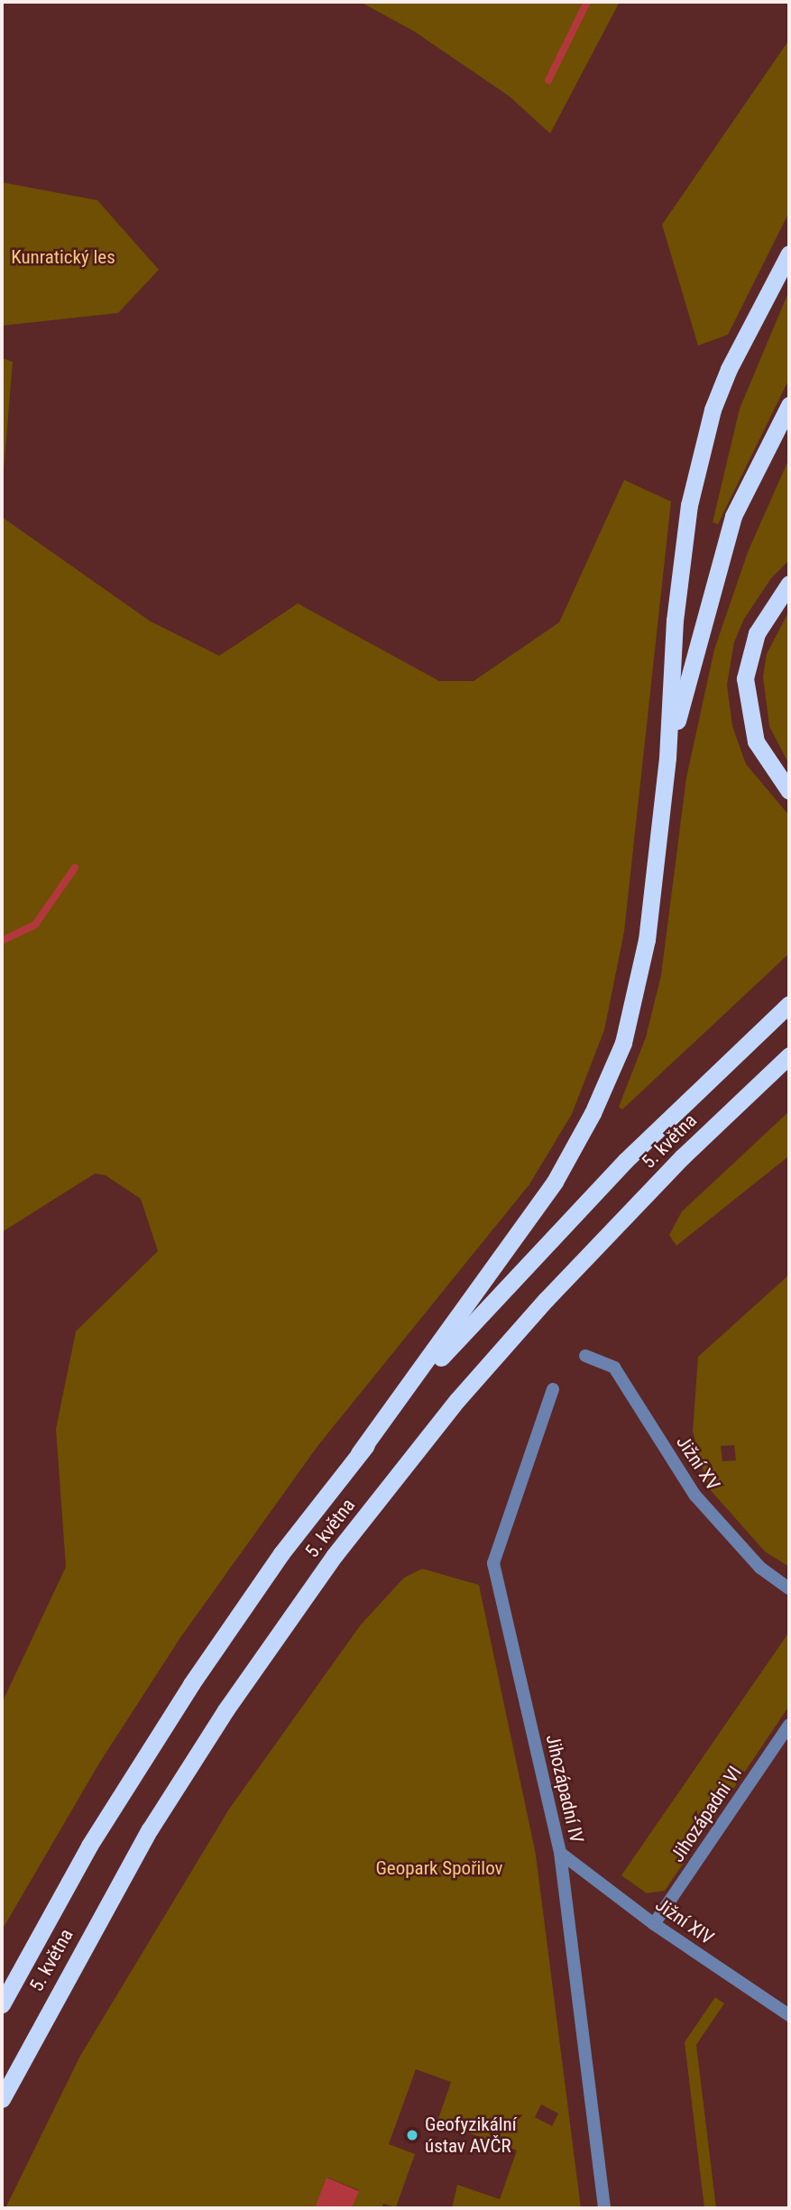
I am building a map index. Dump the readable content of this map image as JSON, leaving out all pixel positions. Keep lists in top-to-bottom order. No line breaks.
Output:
{"streets":{"highway":["5. května"],"street":["Jižní XV","Jihozápadní IV","Jihozápadni VI","Jižní XIV"]},"crossings":[["Jihozápadní IV","Jižní XIV"],["Jihozápadni VI","Jižní XIV"]],"parks":["Kunratický les","Geopark Spořilov"],"places":["Geofyzikální ústav AVČR"]}
